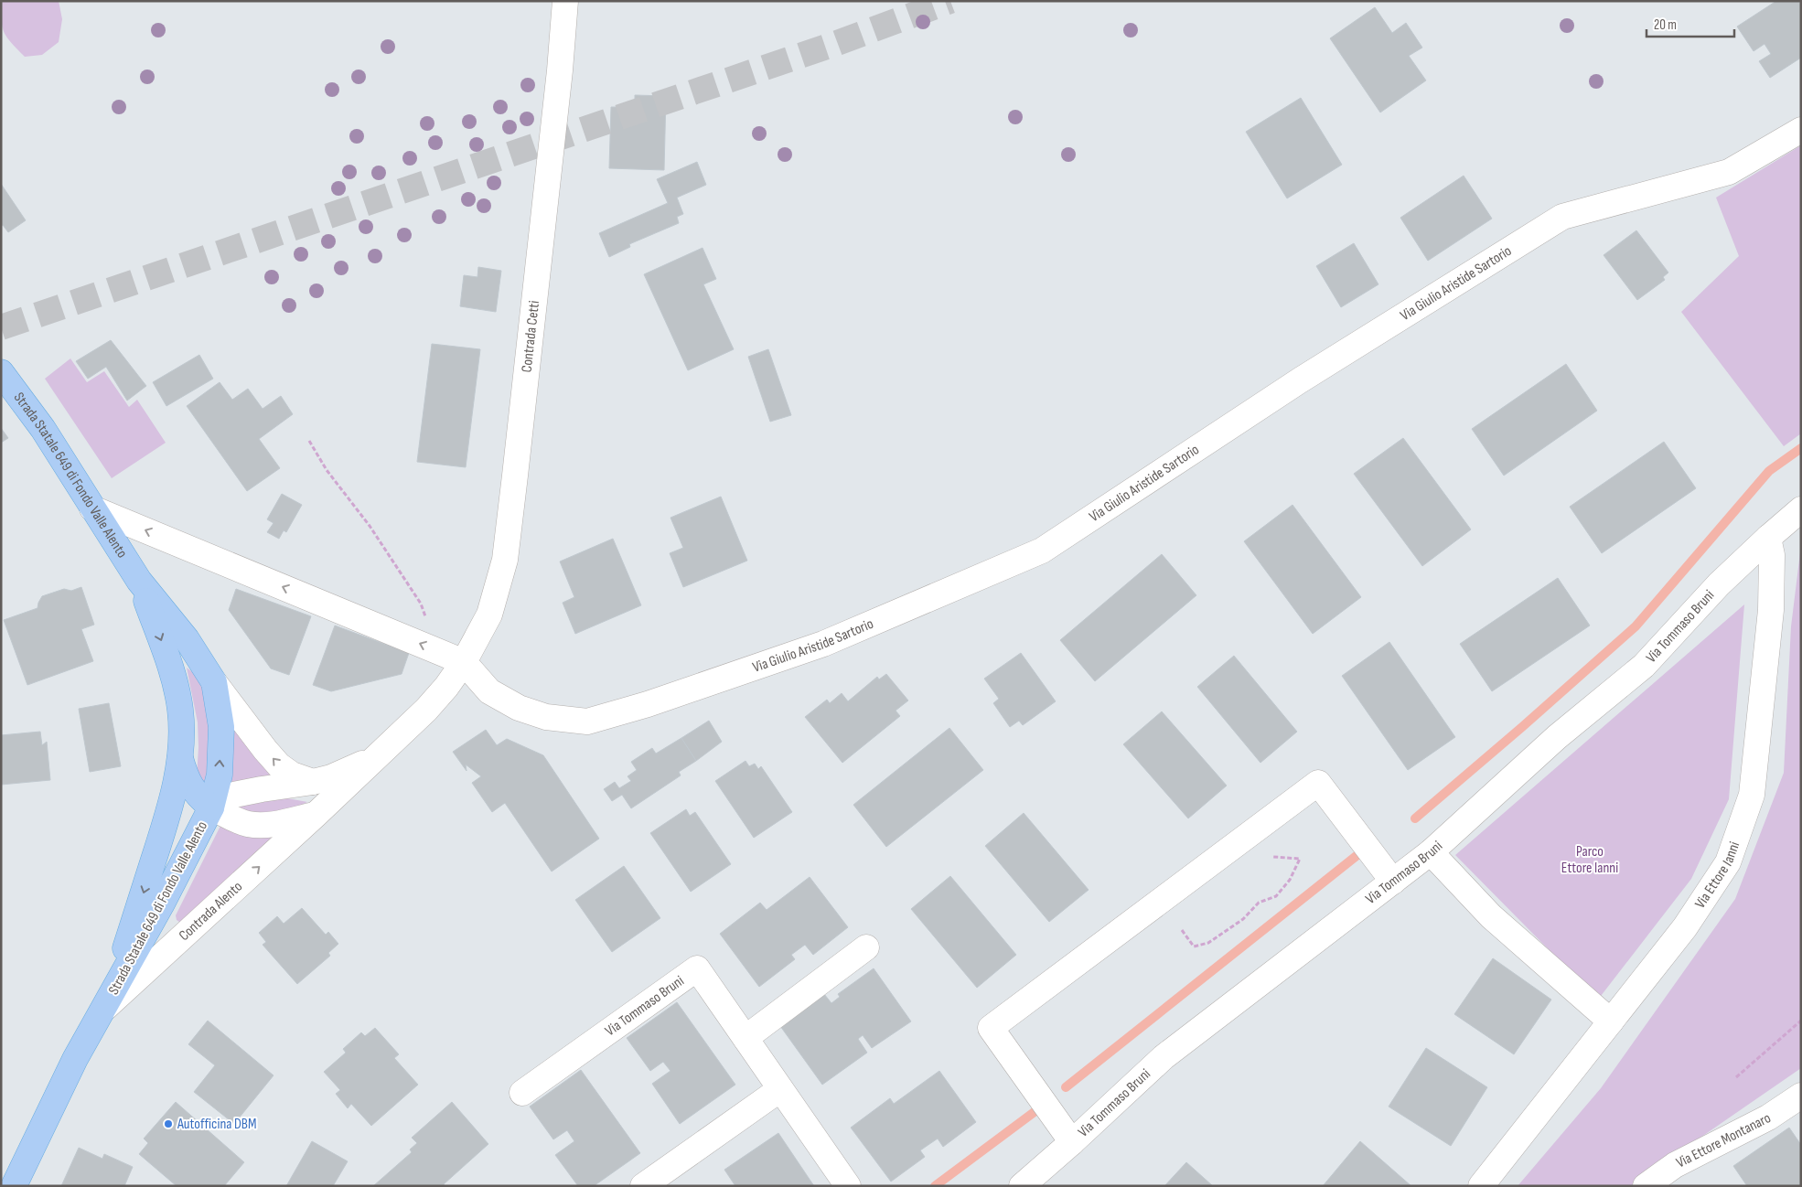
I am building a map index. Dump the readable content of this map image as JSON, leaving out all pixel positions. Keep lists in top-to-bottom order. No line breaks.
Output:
{"streets":{"main road":["Strada Statale 649 di Fondo Valle Alento"],"street":["Via Giulio Aristide Sartorio","Contrada Cetti","Via Tommaso Bruni","Via Ettore Ianni","Contrada Alento","Via Ettore Montanaro"]},"crossings":[["Via Giulio Aristide Sartorio","Contrada Cetti"],["Via Giulio Aristide Sartorio","Contrada Alento"],["Contrada Cetti","Contrada Alento"],["Strada Statale 649 di Fondo Valle Alento","Contrada Alento"],["Via Tommaso Bruni","Via Ettore Ianni"]],"one_way":["Contrada Alento"],"parks":["Parco Ettore Ianni"],"places":["Autofficina DBM"],"scale_bar":"20 m"}
